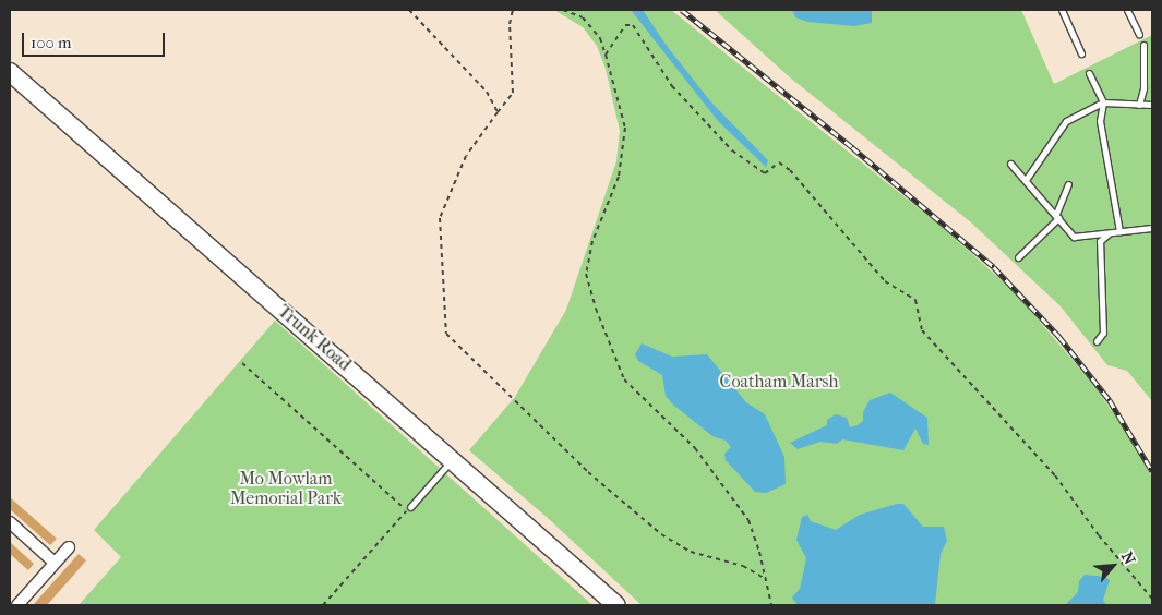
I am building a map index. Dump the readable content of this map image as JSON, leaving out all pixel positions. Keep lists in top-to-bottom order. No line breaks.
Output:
{"streets":{"main road":["Trunk Road"]},"parks":["Coatham Marsh","Mo Mowlam Memorial Park"],"scale_bar":"100 m","north":"top right"}
